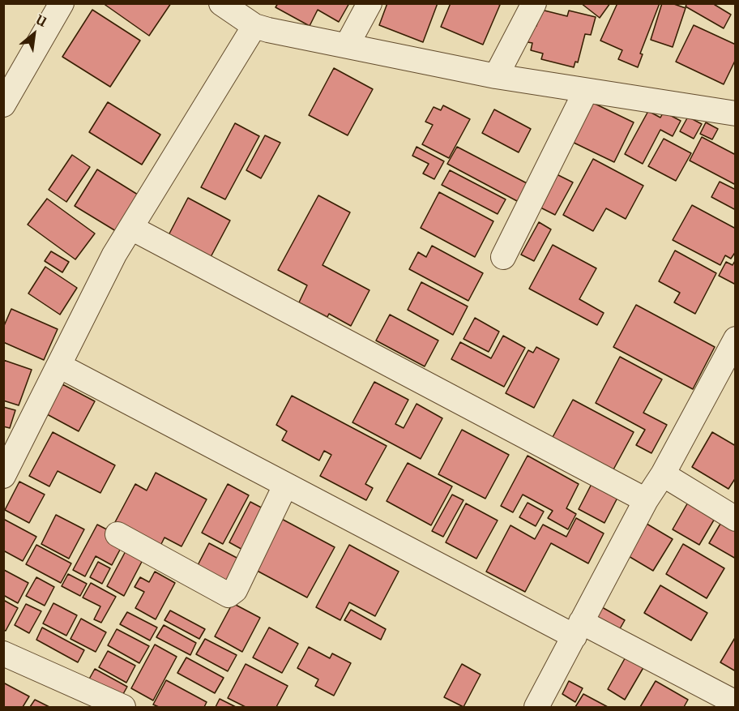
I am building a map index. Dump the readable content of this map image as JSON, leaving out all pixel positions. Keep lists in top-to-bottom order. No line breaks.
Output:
{"north":"top right"}
